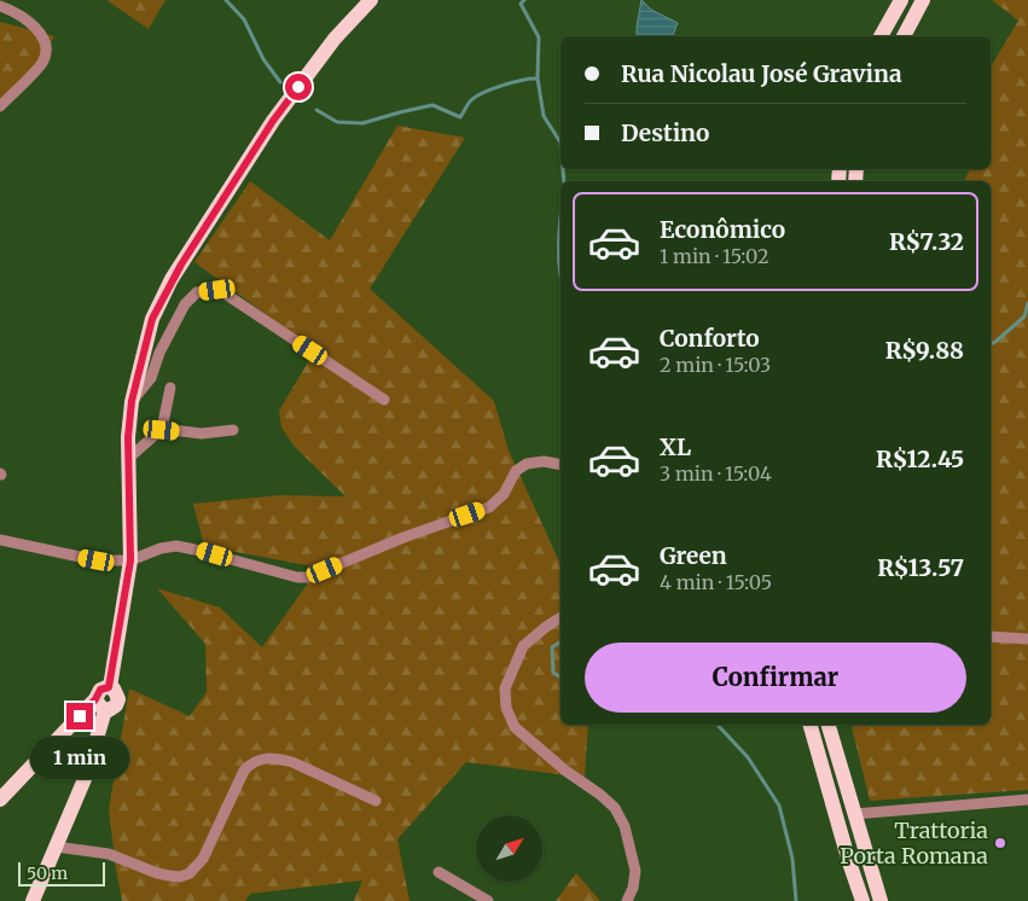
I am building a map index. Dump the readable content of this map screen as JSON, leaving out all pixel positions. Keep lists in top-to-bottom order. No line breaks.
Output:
{"places":["Trattoria Porta Romana"],"scale_bar":"50 m","north":"top right","page":{"banner":["Rua Nicolau José Gravina","Destino"],"list":[{"name":"Econômico","note":"1 min · 15:02","value":"R$7.32"},{"name":"Conforto","note":"2 min · 15:03","value":"R$9.88"},{"name":"XL","note":"3 min · 15:04","value":"R$12.45"},{"name":"Green","note":"4 min · 15:05","value":"R$13.57"}],"buttons":"Confirmar","bubble":"1 min","scale":"50 m"}}
